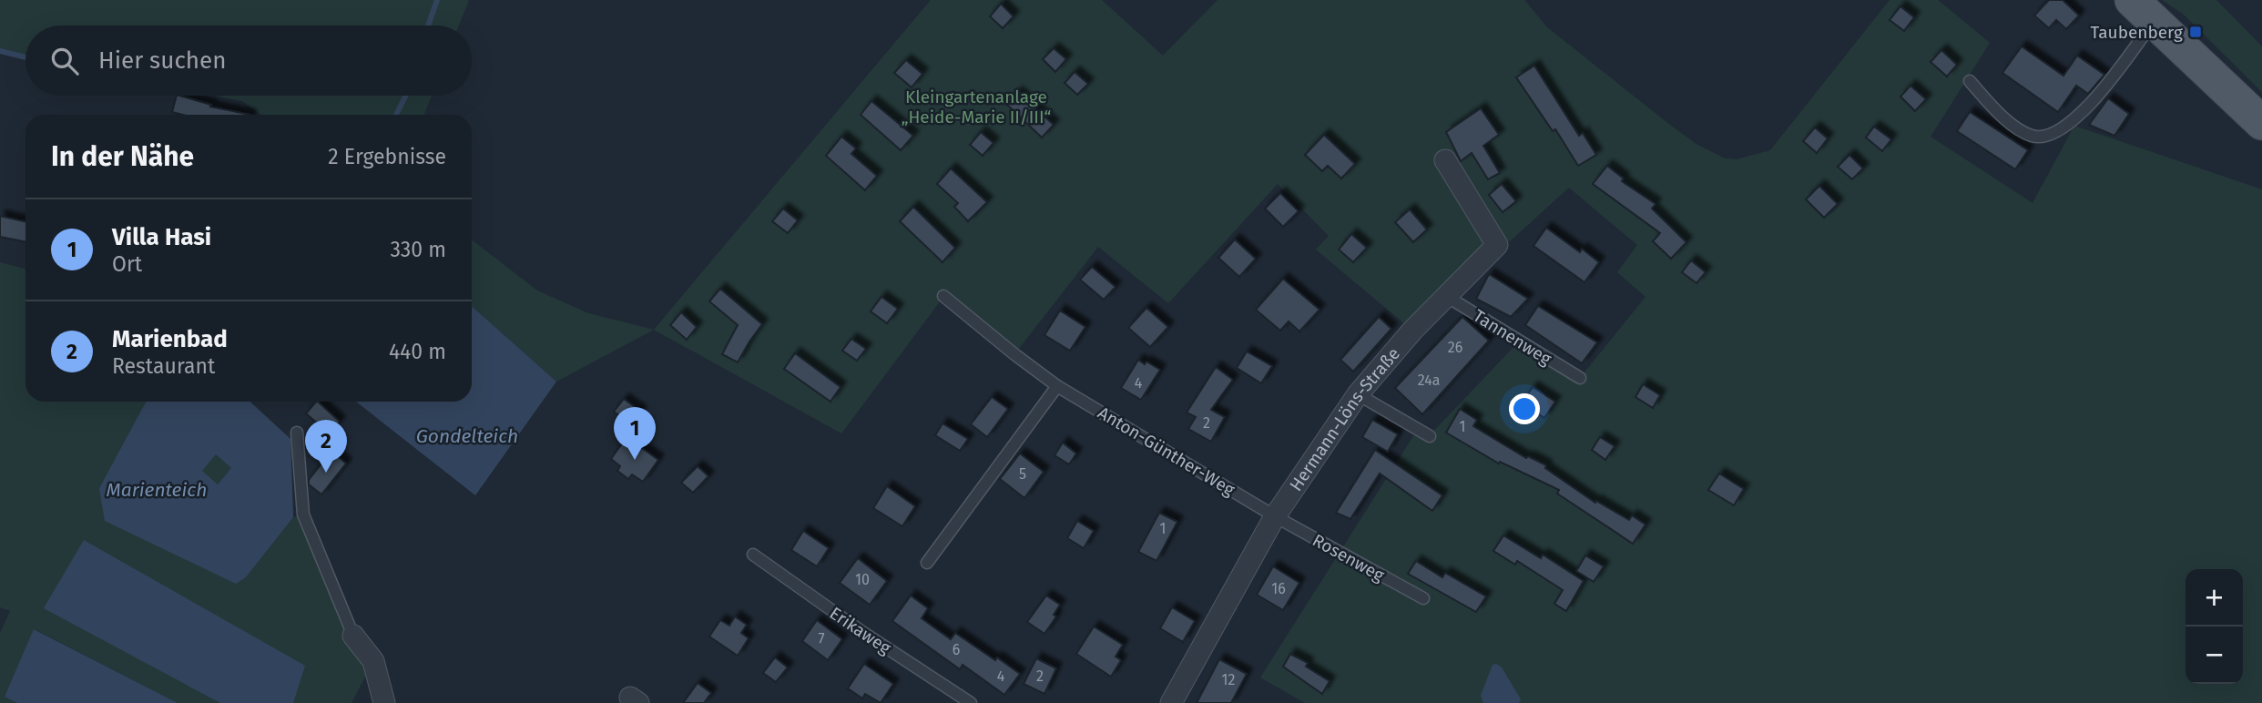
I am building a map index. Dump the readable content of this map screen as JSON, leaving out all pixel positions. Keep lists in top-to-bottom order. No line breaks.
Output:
{"streets":{"street":["Hermann-Löns-Straße"],"lane":["Tannenweg","Anton-Günther-Weg","Rosenweg","Erikaweg"]},"crossings":[["Tannenweg","Hermann-Löns-Straße"],["Hermann-Löns-Straße","Anton-Günther-Weg"],["Hermann-Löns-Straße","Rosenweg"],["Anton-Günther-Weg","Rosenweg"]],"water":["Gondelteich","Marienteich"],"parks":["Kleingartenanlage „Heide-Marie II/III“"],"places":{"transit":["Taubenberg"]},"house_numbers":["26","24a","4","2","1","5","1","10","16","7","6","4","2","12"],"page":{"search":"Hier suchen","heading":["In der Nähe","2 Ergebnisse"],"list":[{"mark":"1","name":"Villa Hasi","note":"Ort","value":"330 m"},{"mark":"2","name":"Marienbad","note":"Restaurant","value":"440 m"}],"pins":["1","2"],"map_buttons":["+","−"]}}
